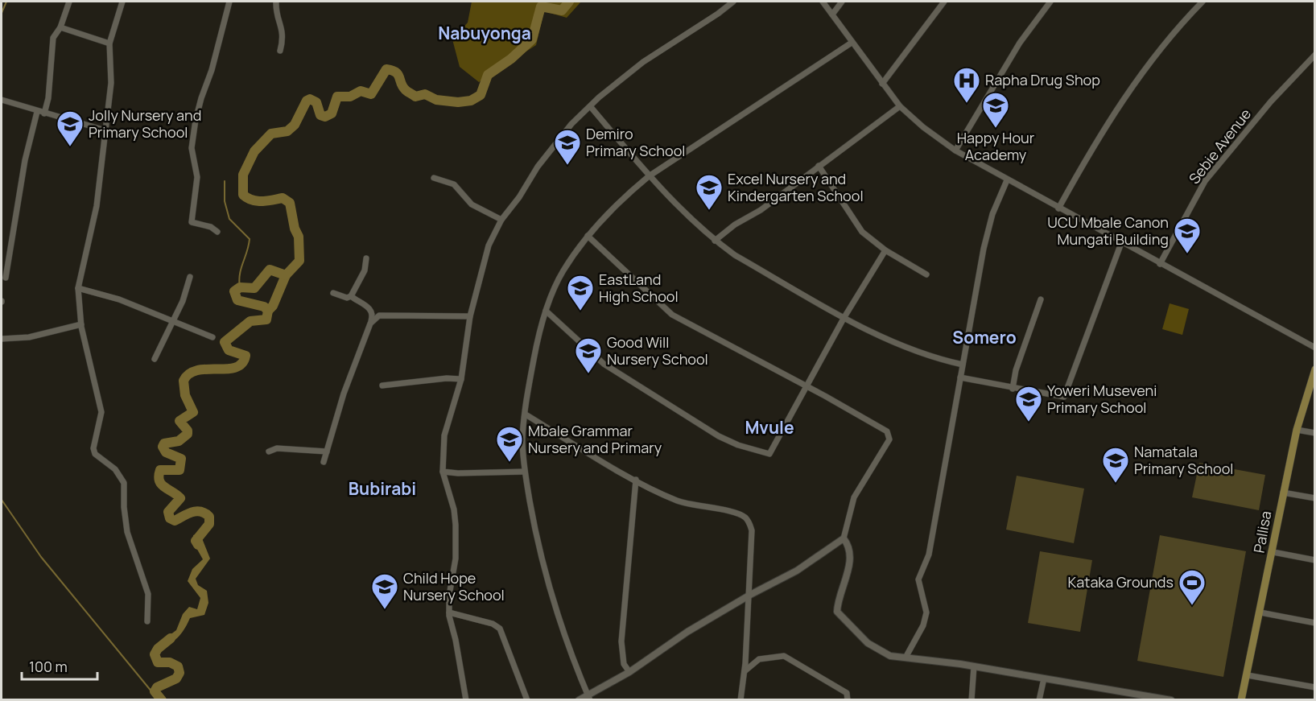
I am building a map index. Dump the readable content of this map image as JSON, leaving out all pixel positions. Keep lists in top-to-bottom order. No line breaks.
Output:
{"streets":{"main road":["Pallisa"],"street":["Sebie Avenue"]},"districts":["Nabuyonga","Somero","Mvule","Bubirabi"],"places":{"hospital":["Rapha Drug Shop"],"school or university":["Happy Hour Academy","Jolly Nursery and Primary School","Demiro Primary School","Excel Nursery and Kindergarten School","UCU Mbale Canon Mungati Building","EastLand High School","Good Will Nursery School","Yoweri Museveni Primary School","Mbale Grammar Nursery and Primary","Namatala Primary School","Child Hope Nursery School"],"sports":["Kataka Grounds"]},"scale_bar":"100 m"}
